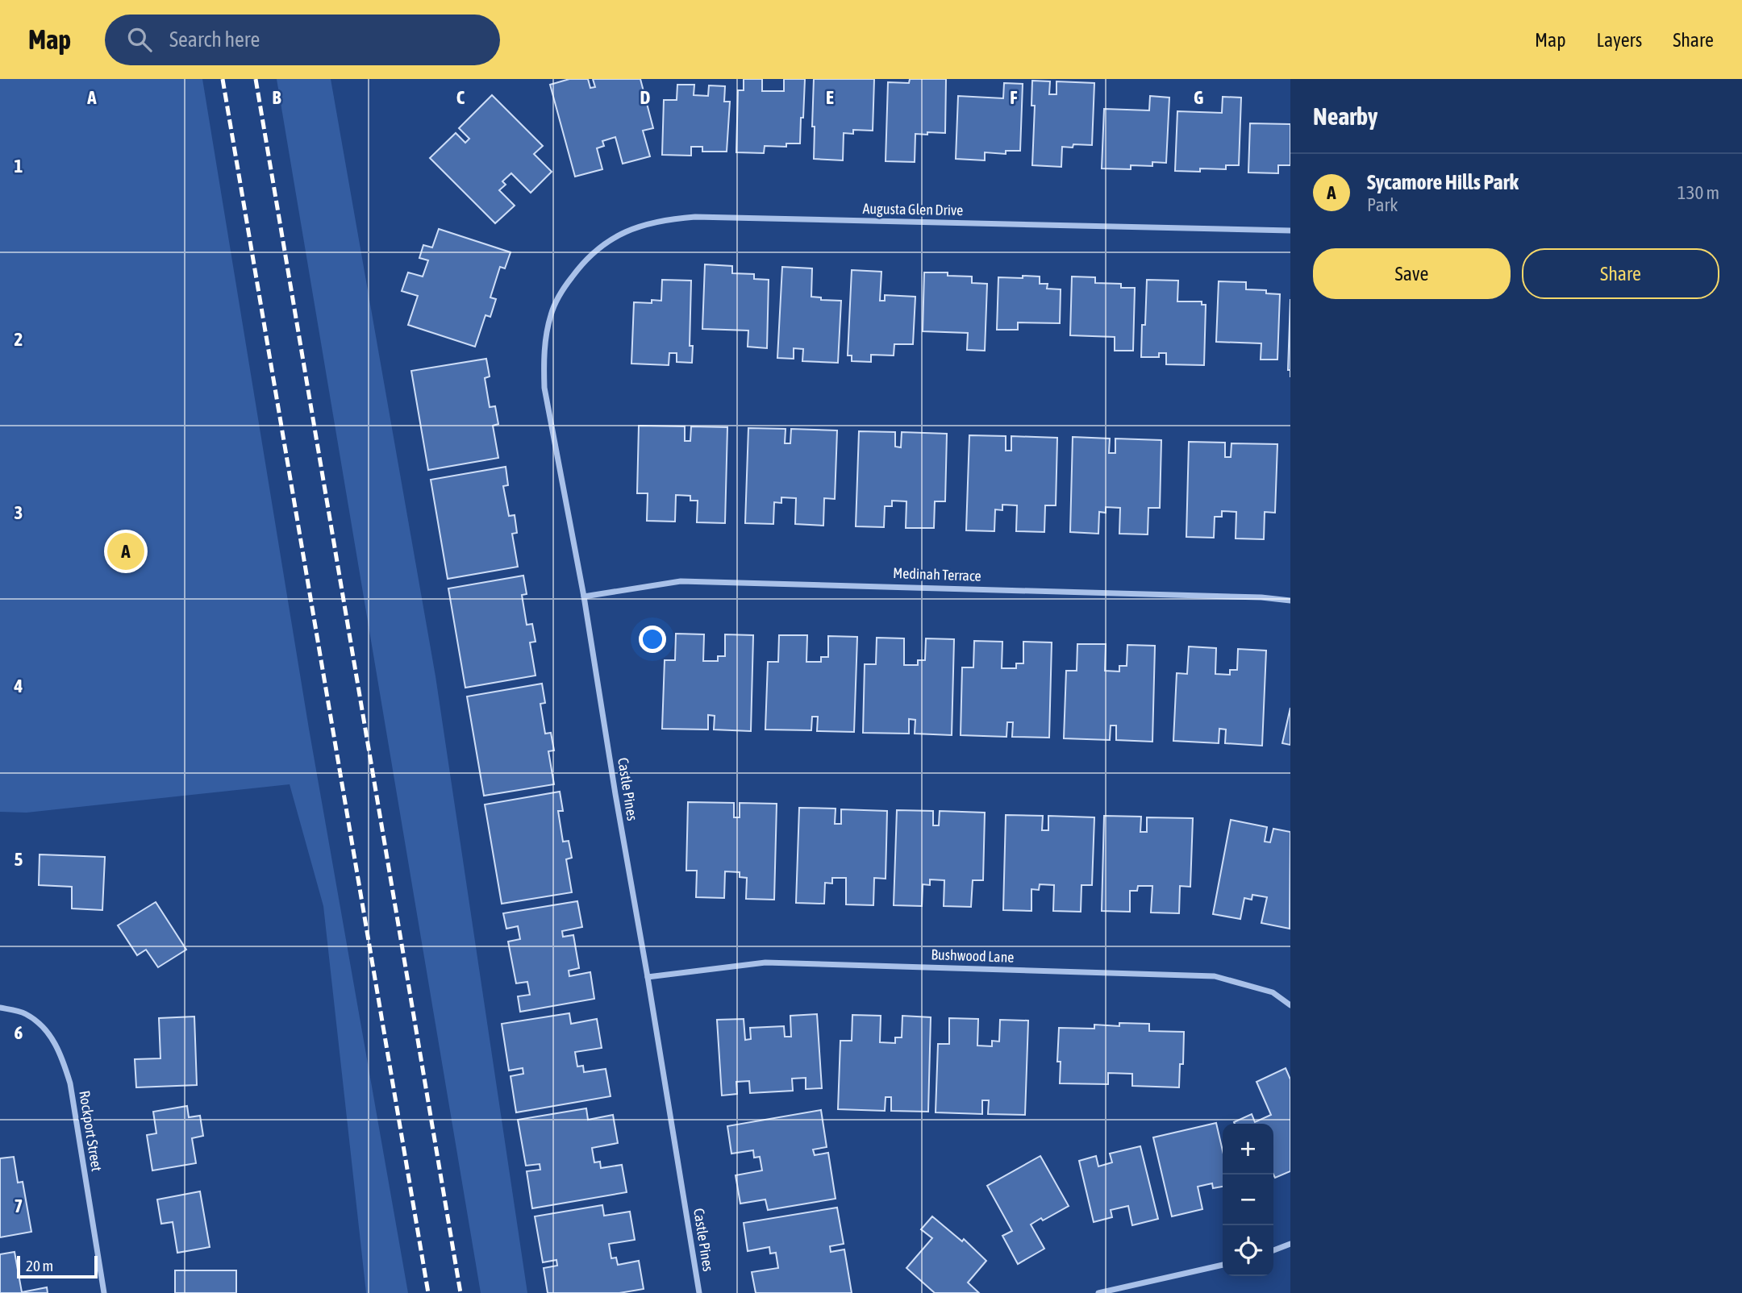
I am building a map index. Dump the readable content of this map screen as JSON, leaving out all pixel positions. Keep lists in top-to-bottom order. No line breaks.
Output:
{"streets":{"street":["Augusta Glen Drive","Medinah Terrace","Castle Pines","Bushwood Lane","Rockport Street"]},"crossings":[["Augusta Glen Drive","Castle Pines"],["Medinah Terrace","Castle Pines"],["Castle Pines","Bushwood Lane"]],"scale_bar":"20 m","page":{"header":"Map","search":"Search here","nav":["Map","Layers","Share"],"heading":"Nearby","list":[{"mark":"A","name":"Sycamore Hills Park","note":"Park","value":"130 m"}],"buttons":["Save","Share"],"pins":"A","map_buttons":["+","−"],"scale":"20 m"},"grid":{"columns":["A","B","C","D","E","F","G"],"rows":["1","2","3","4","5","6","7"]}}
